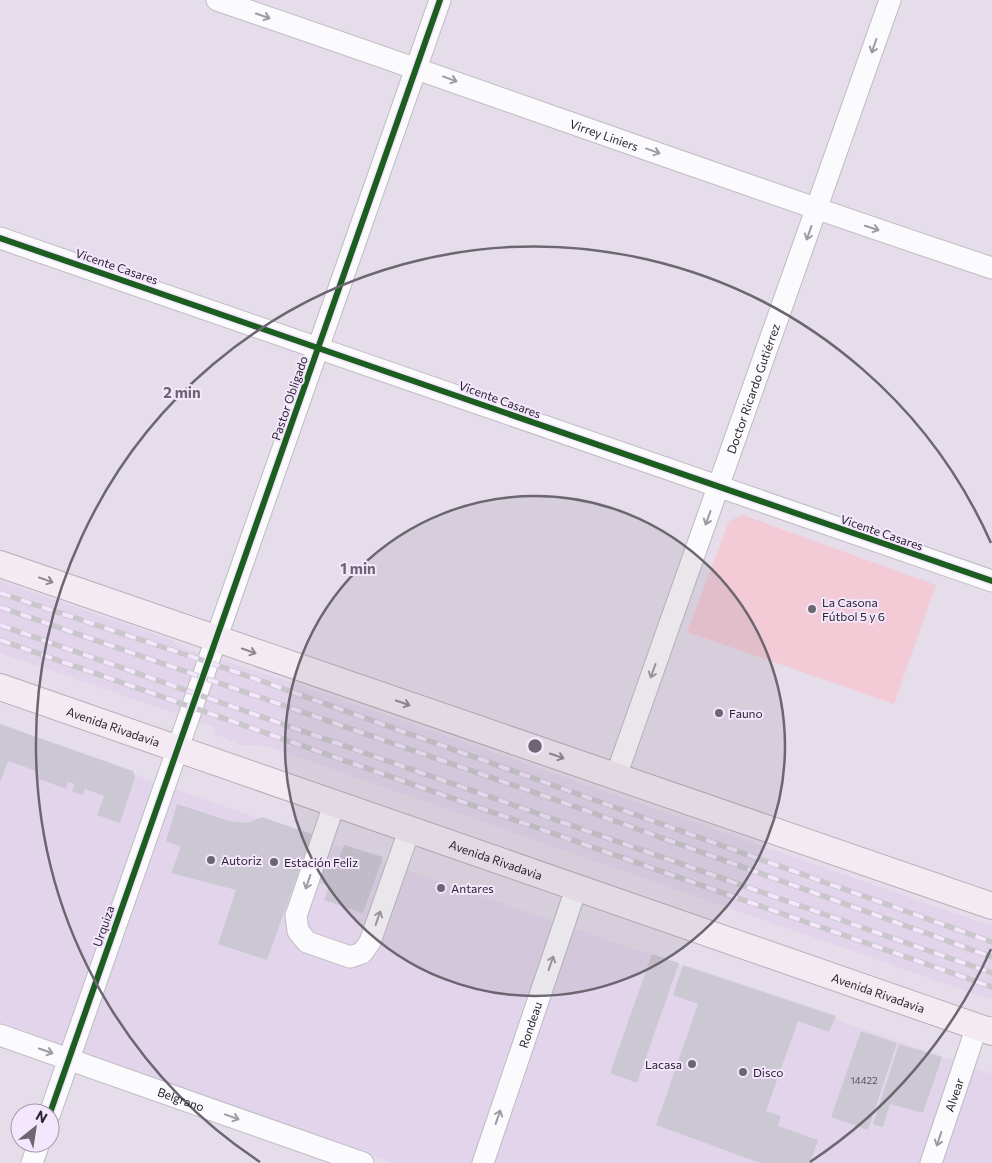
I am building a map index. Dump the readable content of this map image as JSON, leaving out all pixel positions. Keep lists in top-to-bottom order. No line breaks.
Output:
{"streets":{"main road":["Avenida Rivadavia"],"street":["Virrey Liniers","Vicente Casares","Doctor Ricardo Gutiérrez","Pastor Obligado","Urquiza","Rondeau","Alvear","Belgrano"]},"crossings":[["Virrey Liniers","Doctor Ricardo Gutiérrez"],["Virrey Liniers","Pastor Obligado"],["Vicente Casares","Doctor Ricardo Gutiérrez"],["Vicente Casares","Pastor Obligado"],["Pastor Obligado","Avenida Rivadavia"],["Pastor Obligado","Urquiza"],["Avenida Rivadavia","Urquiza"],["Avenida Rivadavia","Rondeau"],["Avenida Rivadavia","Alvear"],["Urquiza","Belgrano"]],"one_way":["Virrey Liniers","Doctor Ricardo Gutiérrez","Rondeau","Alvear","Belgrano"],"places":["La Casona Fútbol 5 y 6","Fauno","Autoriz","Estación Feliz","Antares","Lacasa","Disco"],"house_numbers":["14422"],"north":"top right","rings":["2 min","1 min"]}
